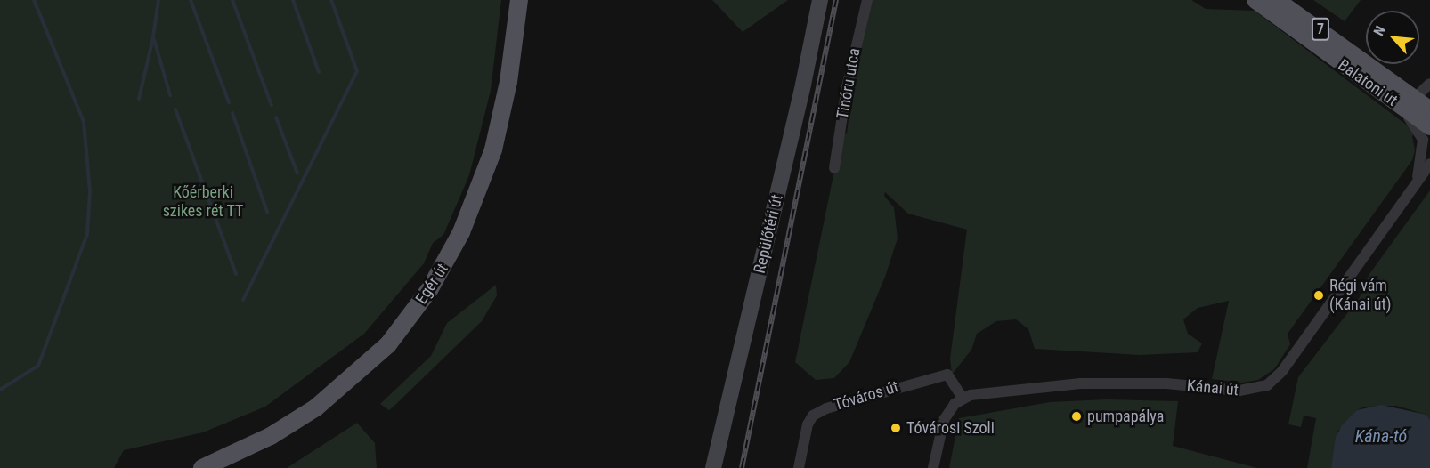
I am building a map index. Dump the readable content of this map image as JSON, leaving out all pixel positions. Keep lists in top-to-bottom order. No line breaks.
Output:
{"streets":{"main road":["7","Balatoni út","Egér út"],"street":["Tinóru utca","Repülőtéri út","Kánai út","Tóváros út"]},"crossings":[["Kánai út","Tóváros út"]],"water":["Kána-tó"],"parks":["Kőérberki szikes rét TT"],"places":["Régi vám (Kánai út)","pumpapálya","Tóvárosi Szoli"],"north":"top left"}
